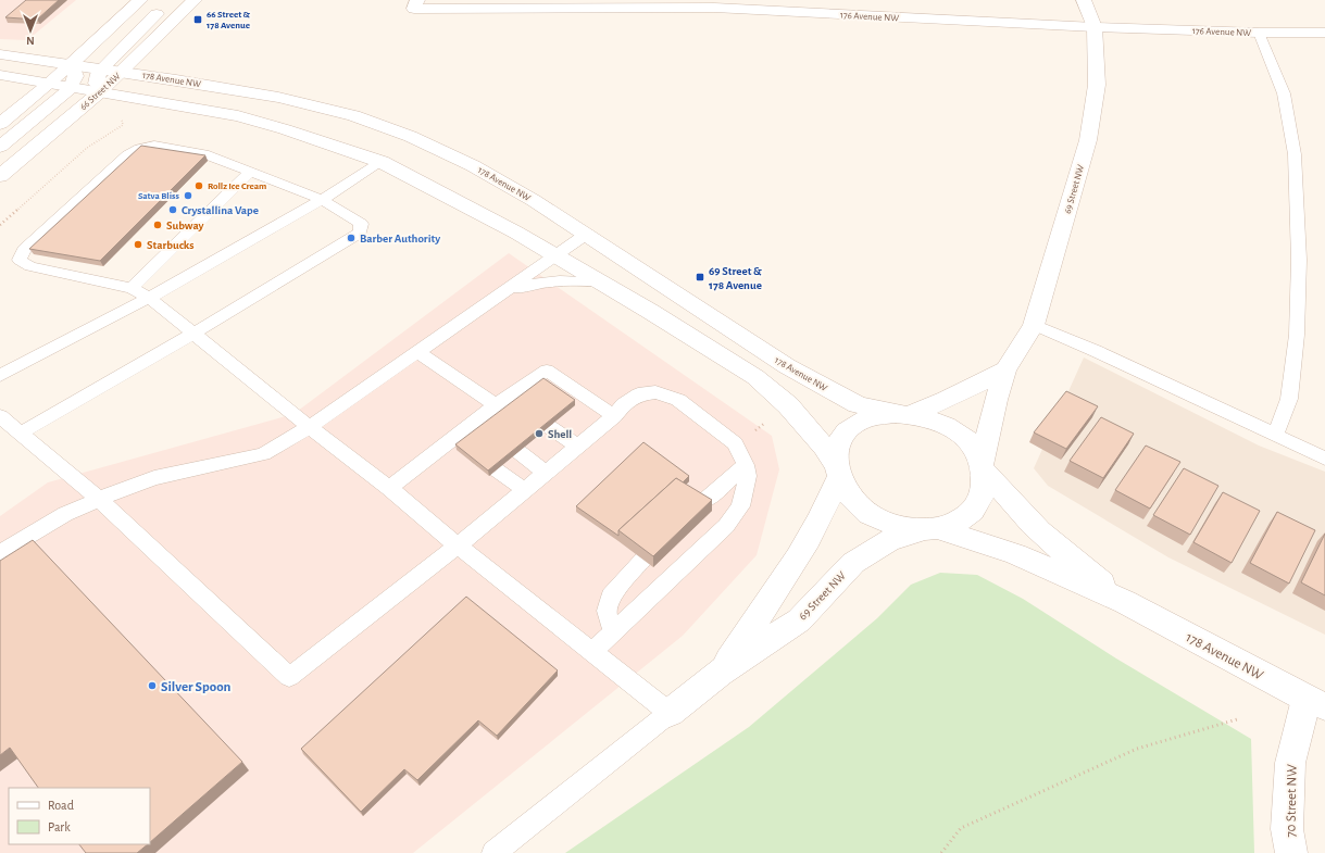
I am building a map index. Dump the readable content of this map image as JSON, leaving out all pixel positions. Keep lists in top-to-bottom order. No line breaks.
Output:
{"streets":{"street":["176 Avenue NW","178 Avenue NW","66 Street NW","69 Street NW","70 Street NW"]},"crossings":[["176 Avenue NW","69 Street NW"],["178 Avenue NW","66 Street NW"],["178 Avenue NW","69 Street NW"],["178 Avenue NW","70 Street NW"]],"places":{"transit":["66 Street & 178 Avenue","69 Street & 178 Avenue"],"other":["Rollz Ice Cream","Satva Bliss","Crystallina Vape","Subway","Barber Authority","Starbucks","Shell","Silver Spoon"]},"legend":["Road","Park"],"north":"bottom"}
